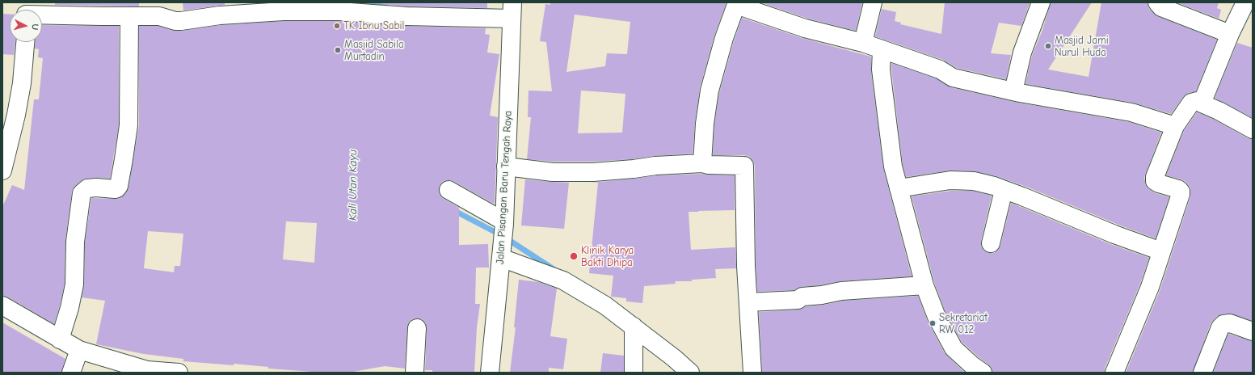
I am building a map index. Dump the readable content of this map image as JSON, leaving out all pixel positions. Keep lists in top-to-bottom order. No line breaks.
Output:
{"streets":{"street":["Jalan Pisangan Baru Tengah Raya"]},"water":["Kali Utan Kayu"],"places":["TK Ibnu Sabil","Masjid Jami Nurul Huda","Masjid Sabila Murtadin","Klinik Karya Bakti Dhipa","Sekretariat RW 012"],"north":"right"}
